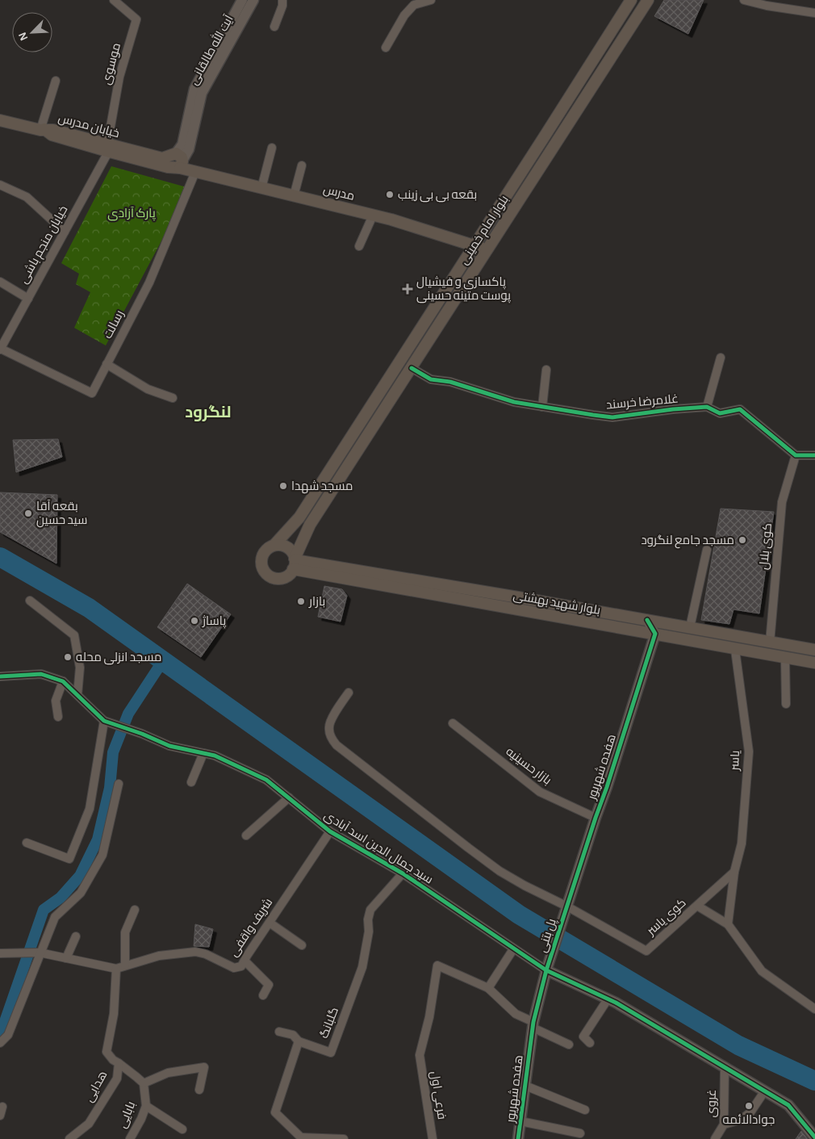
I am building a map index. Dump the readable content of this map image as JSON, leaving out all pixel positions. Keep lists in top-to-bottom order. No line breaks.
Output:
{"streets":{"main road":["خیابان مدرس","مدرس","بلوار امام خمینی","بلوار شهید بهشتی"],"street":["آیت الله طالقانی","موسوی","خیابان منجم باشی","رسالت","غلامرضا خرسند","کوی بلال","یاسر","بازار حسینیه","هفده شهریور","سید جمال الدین اسد آبادی","کوی یاسر","شریف واقفی","پل بتنی","گلبانگ","هدایی","فرعی اول","غروی","بابایی"]},"crossings":[["آیت الله طالقانی","خیابان مدرس"],["موسوی","خیابان مدرس"],["موسوی","خیابان منجم باشی"],["خیابان مدرس","مدرس"],["خیابان مدرس","خیابان منجم باشی"],["خیابان مدرس","رسالت"],["مدرس","بلوار امام خمینی"],["مدرس","رسالت"],["بلوار امام خمینی","غلامرضا خرسند"],["بلوار امام خمینی","بلوار شهید بهشتی"],["خیابان منجم باشی","رسالت"],["غلامرضا خرسند","کوی بلال"],["کوی بلال","بلوار شهید بهشتی"],["بلوار شهید بهشتی","یاسر"],["بلوار شهید بهشتی","هفده شهریور"],["یاسر","کوی یاسر"],["بازار حسینیه","هفده شهریور"],["هفده شهریور","سید جمال الدین اسد آبادی"],["هفده شهریور","کوی یاسر"],["هفده شهریور","پل بتنی"],["سید جمال الدین اسد آبادی","شریف واقفی"],["سید جمال الدین اسد آبادی","پل بتنی"],["سید جمال الدین اسد آبادی","گلبانگ"],["کوی یاسر","پل بتنی"],["شریف واقفی","هدایی"]],"districts":["لنگرود"],"parks":["پارک آزادی"],"places":{"other":["بقعه بی بی زینب","مسجد شهدا","بقعه آقا سید حسین","مسجد جامع لنگرود","بازار","پاساژ","مسجد انزلی محله","جوادالائمه"],"health":["پاکسازی و فیشیال پوست متینه حسینی"]},"north":"bottom left"}
